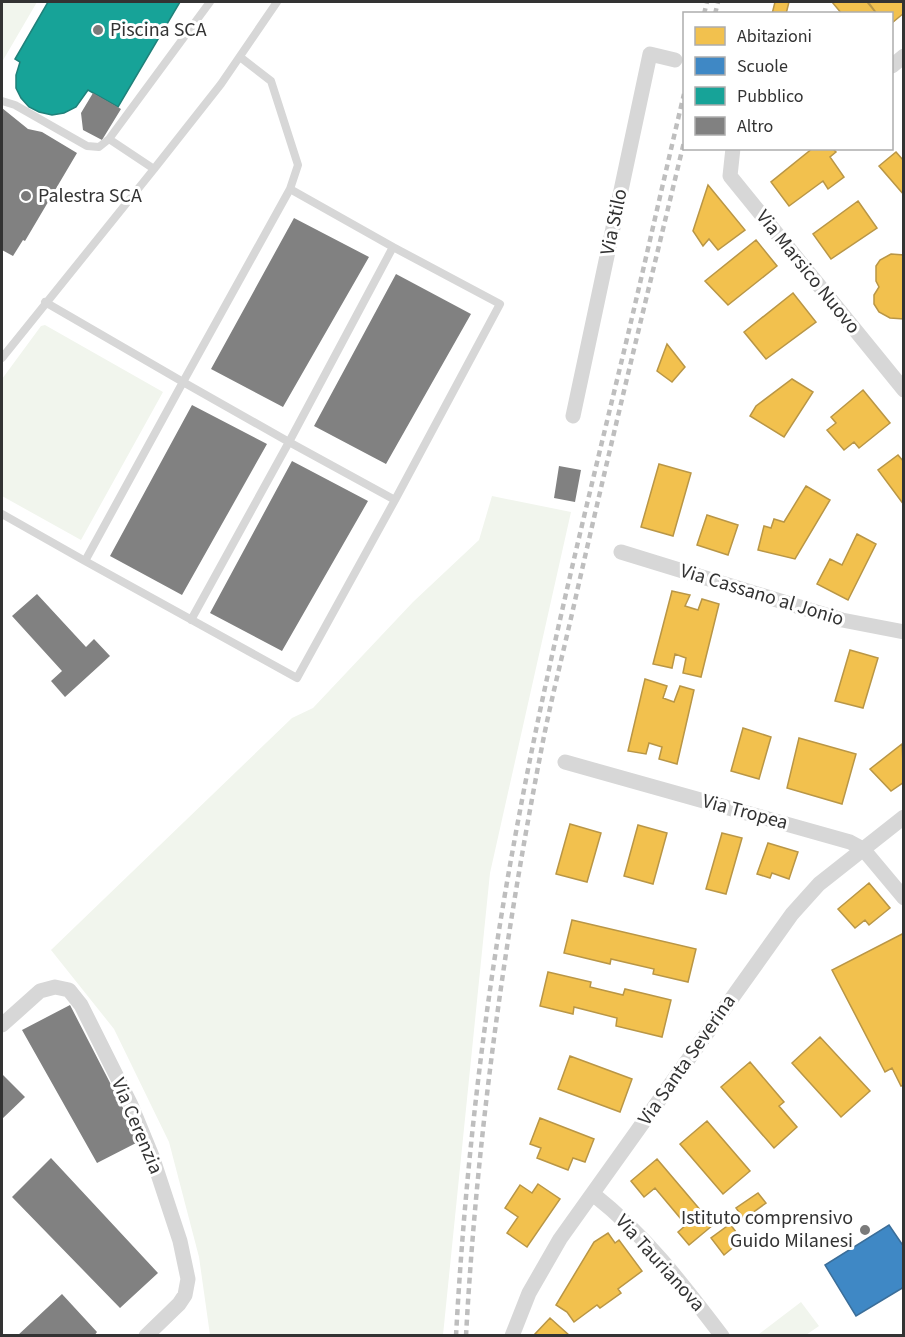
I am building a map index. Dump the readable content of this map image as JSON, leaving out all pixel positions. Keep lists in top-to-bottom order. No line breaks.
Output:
{"streets":{"street":["Via Stilo","Via Marsico Nuovo","Via Cassano al Jonio","Via Tropea","Via Santa Severina","Via Cerenzia","Via Taurianova"]},"crossings":[["Via Tropea","Via Santa Severina"],["Via Santa Severina","Via Taurianova"]],"places":["Piscina SCA","Palestra SCA","Istituto comprensivo Guido Milanesi"],"legend":["Abitazioni","Scuole","Pubblico","Altro"]}
